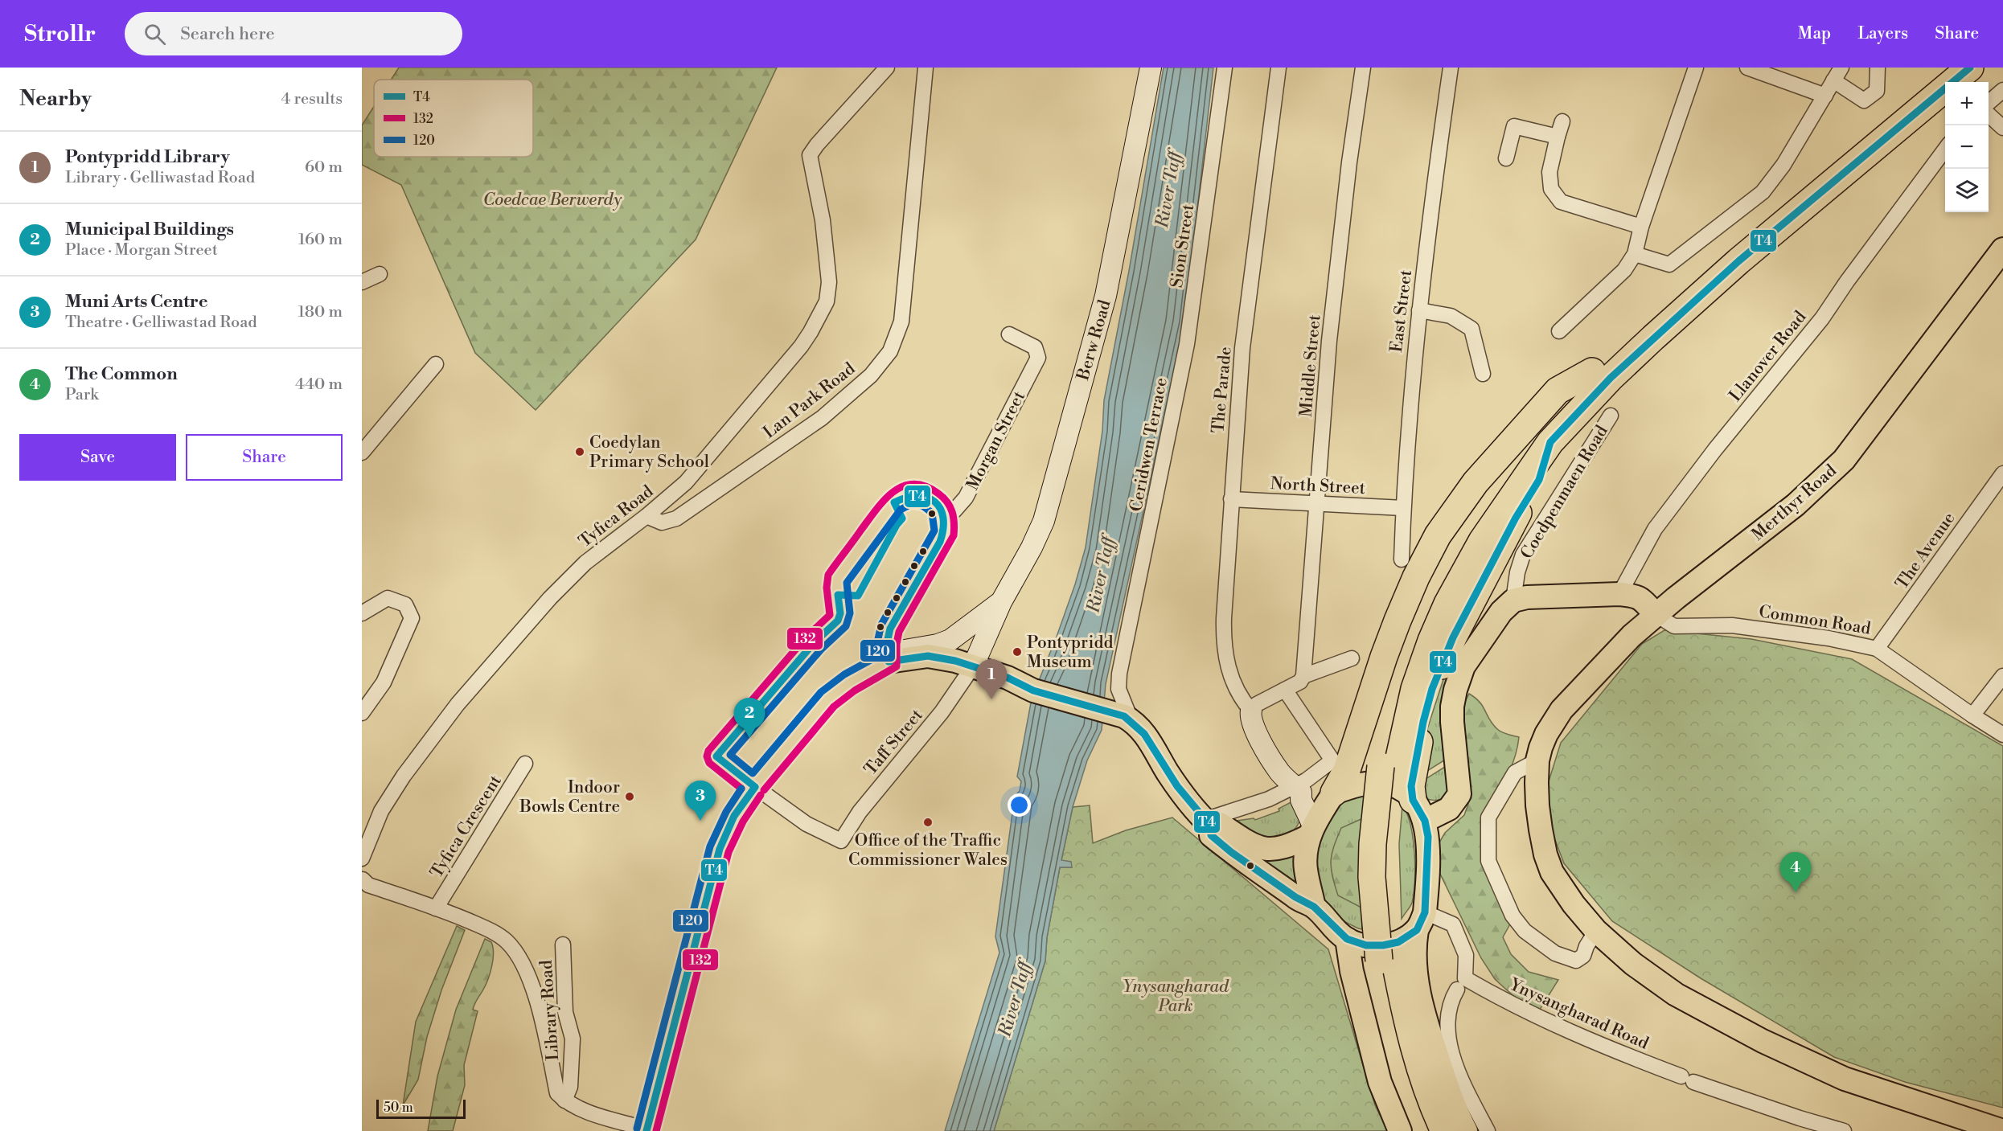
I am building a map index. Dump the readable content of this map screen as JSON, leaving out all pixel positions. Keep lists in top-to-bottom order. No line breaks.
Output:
{"streets":{"main road":["Berw Road","Merthyr Road"],"street":["Sion Street","East Street","Llanover Road","Middle Street","The Parade","Lan Park Road","Morgan Street","Ceridwen Terrace","North Street","Coedpenmaen Road","Tyfica Road","The Avenue","Common Road","Taff Street","Tyfica Crescent","Library Road","Ynysangharad Road"]},"crossings":[["Sion Street","Ceridwen Terrace"],["East Street","North Street"],["Berw Road","Morgan Street"],["Berw Road","Taff Street"],["Middle Street","North Street"],["The Parade","North Street"],["Lan Park Road","Tyfica Road"],["Merthyr Road","Common Road"],["The Avenue","Common Road"]],"water":["River Taff"],"parks":["Coedcae Berwerdy","Ynysangharad Park"],"places":["Coedylan Primary School","Pontypridd Museum","Indoor Bowls Centre","Office of the Traffic Commissioner Wales"],"lines":["transit line T4","transit line 132","transit line 120"],"legend":["T4","132","120"],"scale_bar":"50 m","page":{"header":"Strollr","search":"Search here","nav":["Map","Layers","Share"],"heading":["Nearby","4 results"],"map_buttons":["+","−"],"list":[{"mark":"1","name":"Pontypridd Library","note":"Library · Gelliwastad Road","value":"60 m"},{"mark":"2","name":"Municipal Buildings","note":"Place · Morgan Street","value":"160 m"},{"mark":"3","name":"Muni Arts Centre","note":"Theatre · Gelliwastad Road","value":"180 m"},{"mark":"4","name":"The Common","note":"Park","value":"440 m"}],"buttons":["Save","Share"],"pins":["1","2","3","4"],"scale":"50 m"}}
